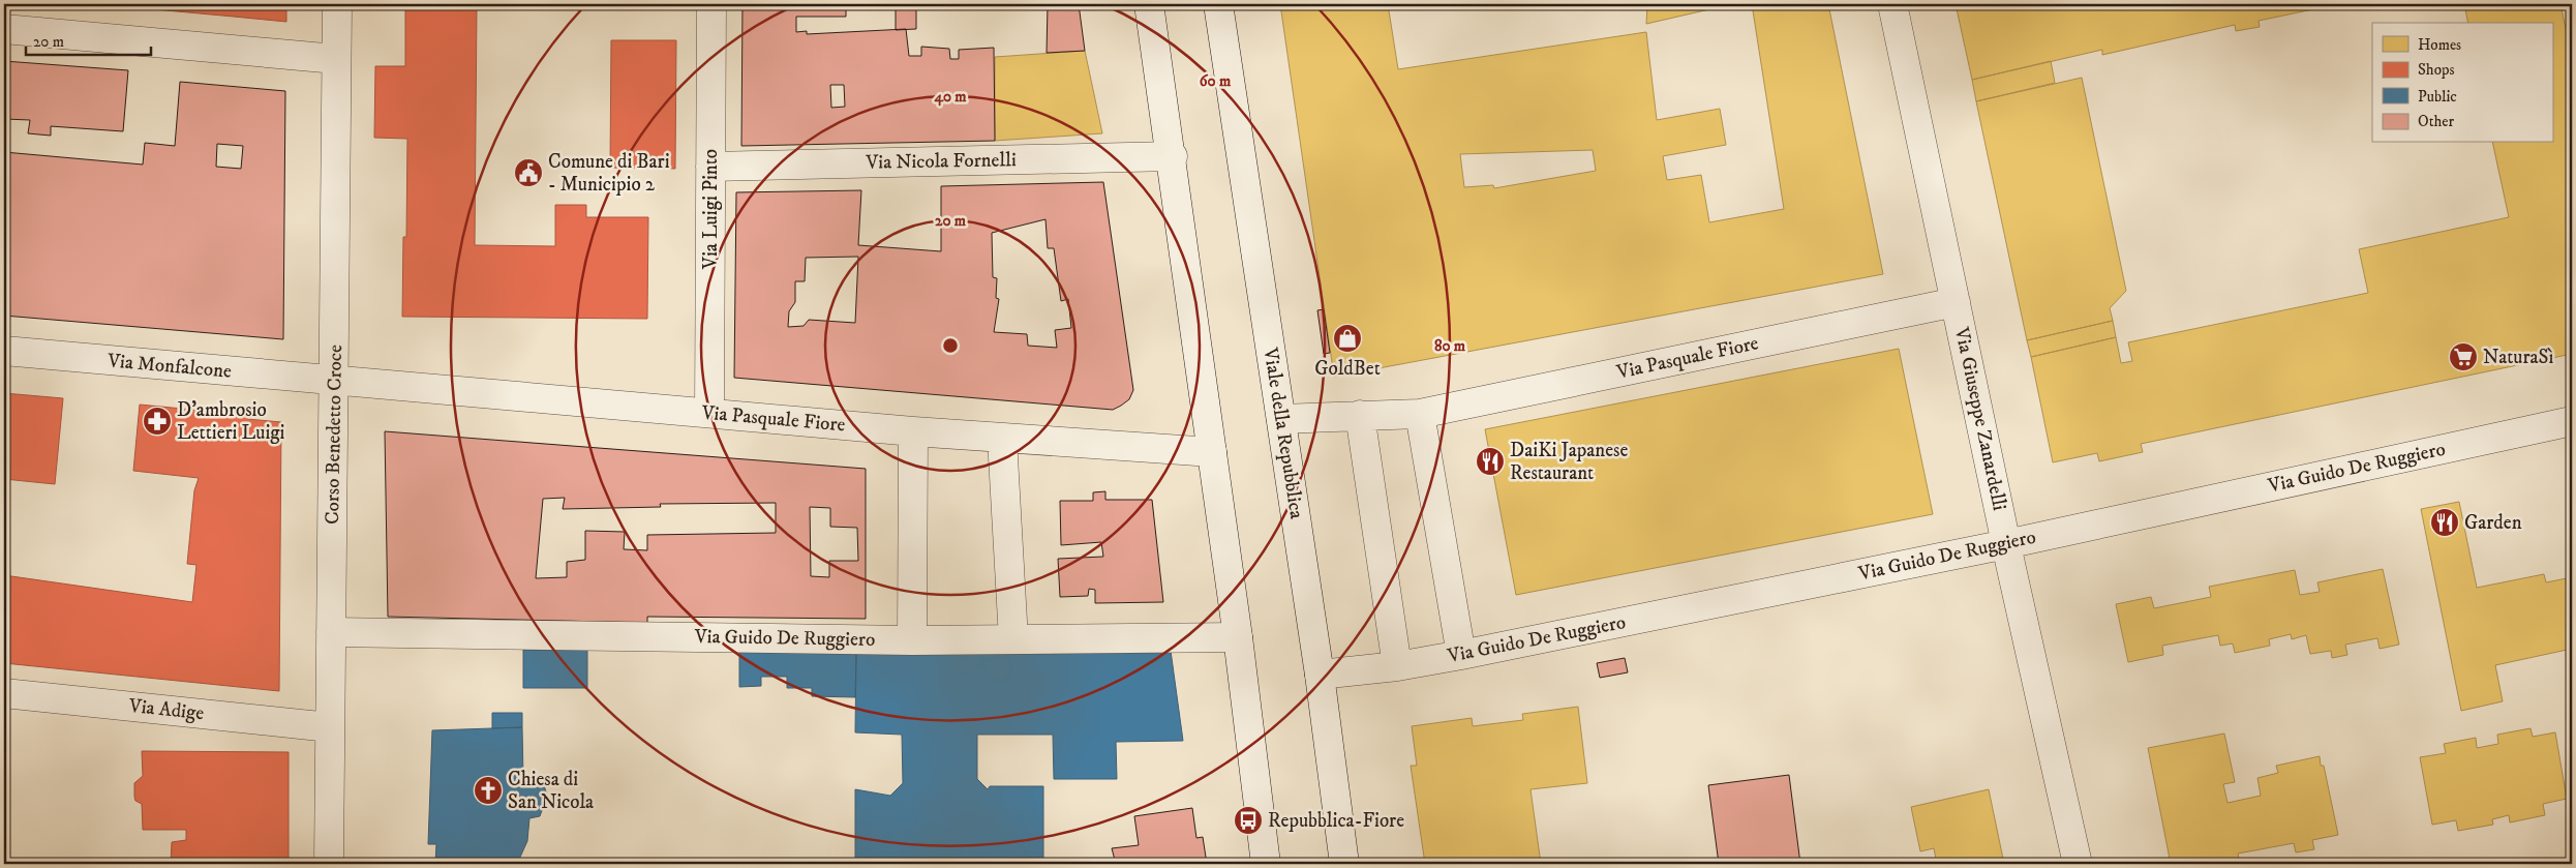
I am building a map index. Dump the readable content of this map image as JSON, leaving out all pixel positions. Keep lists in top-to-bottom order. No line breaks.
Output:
{"streets":{"street":["Via Nicola Fornelli","Via Luigi Pinto","Via Pasquale Fiore","Via Monfalcone","Via Giuseppe Zanardelli","Viale della Repubblica","Corso Benedetto Croce","Via Guido De Ruggiero","Via Adige"]},"crossings":[["Via Nicola Fornelli","Via Luigi Pinto"],["Via Luigi Pinto","Via Pasquale Fiore"],["Via Pasquale Fiore","Via Monfalcone"],["Via Pasquale Fiore","Via Giuseppe Zanardelli"],["Via Pasquale Fiore","Viale della Repubblica"],["Via Pasquale Fiore","Corso Benedetto Croce"],["Via Monfalcone","Corso Benedetto Croce"],["Via Giuseppe Zanardelli","Via Guido De Ruggiero"],["Viale della Repubblica","Via Guido De Ruggiero"],["Corso Benedetto Croce","Via Guido De Ruggiero"],["Corso Benedetto Croce","Via Adige"]],"places":{"public building":["Comune di Bari - Municipio 2"],"shop":["GoldBet"],"supermarket":["NaturaSì"],"pharmacy":["D'ambrosio Lettieri Luigi"],"restaurant":["DaiKi Japanese Restaurant","Garden"],"church":["Chiesa di San Nicola"],"bus stop":["Repubblica-Fiore"]},"legend":["Homes","Shops","Public","Other"],"scale_bar":"20 m","rings":["60 m","40 m","20 m","80 m"]}
